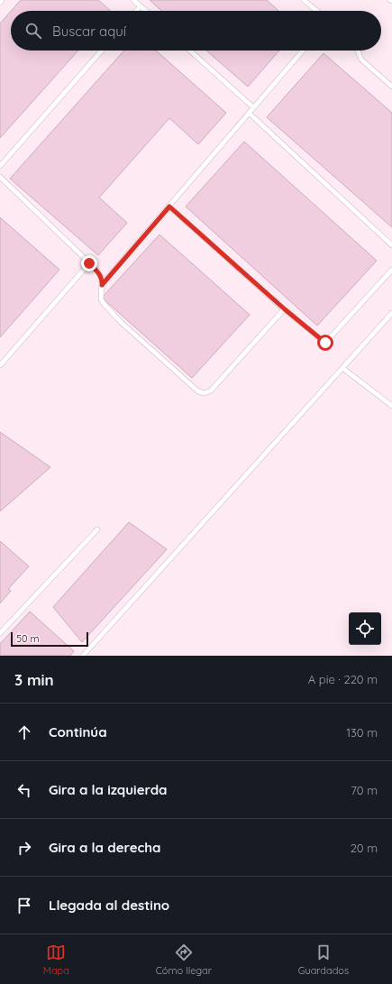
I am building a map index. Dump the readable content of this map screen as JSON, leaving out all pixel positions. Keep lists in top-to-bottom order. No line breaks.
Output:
{"scale_bar":"50 m","page":{"search":"Buscar aquí","scale":"50 m","heading":["3 min","A pie · 220 m"],"list":[["Continúa","130 m"],["Gira a la izquierda","70 m"],["Gira a la derecha","20 m"],"Llegada al destino"],"nav":["Mapa","Cómo llegar","Guardados"]}}
